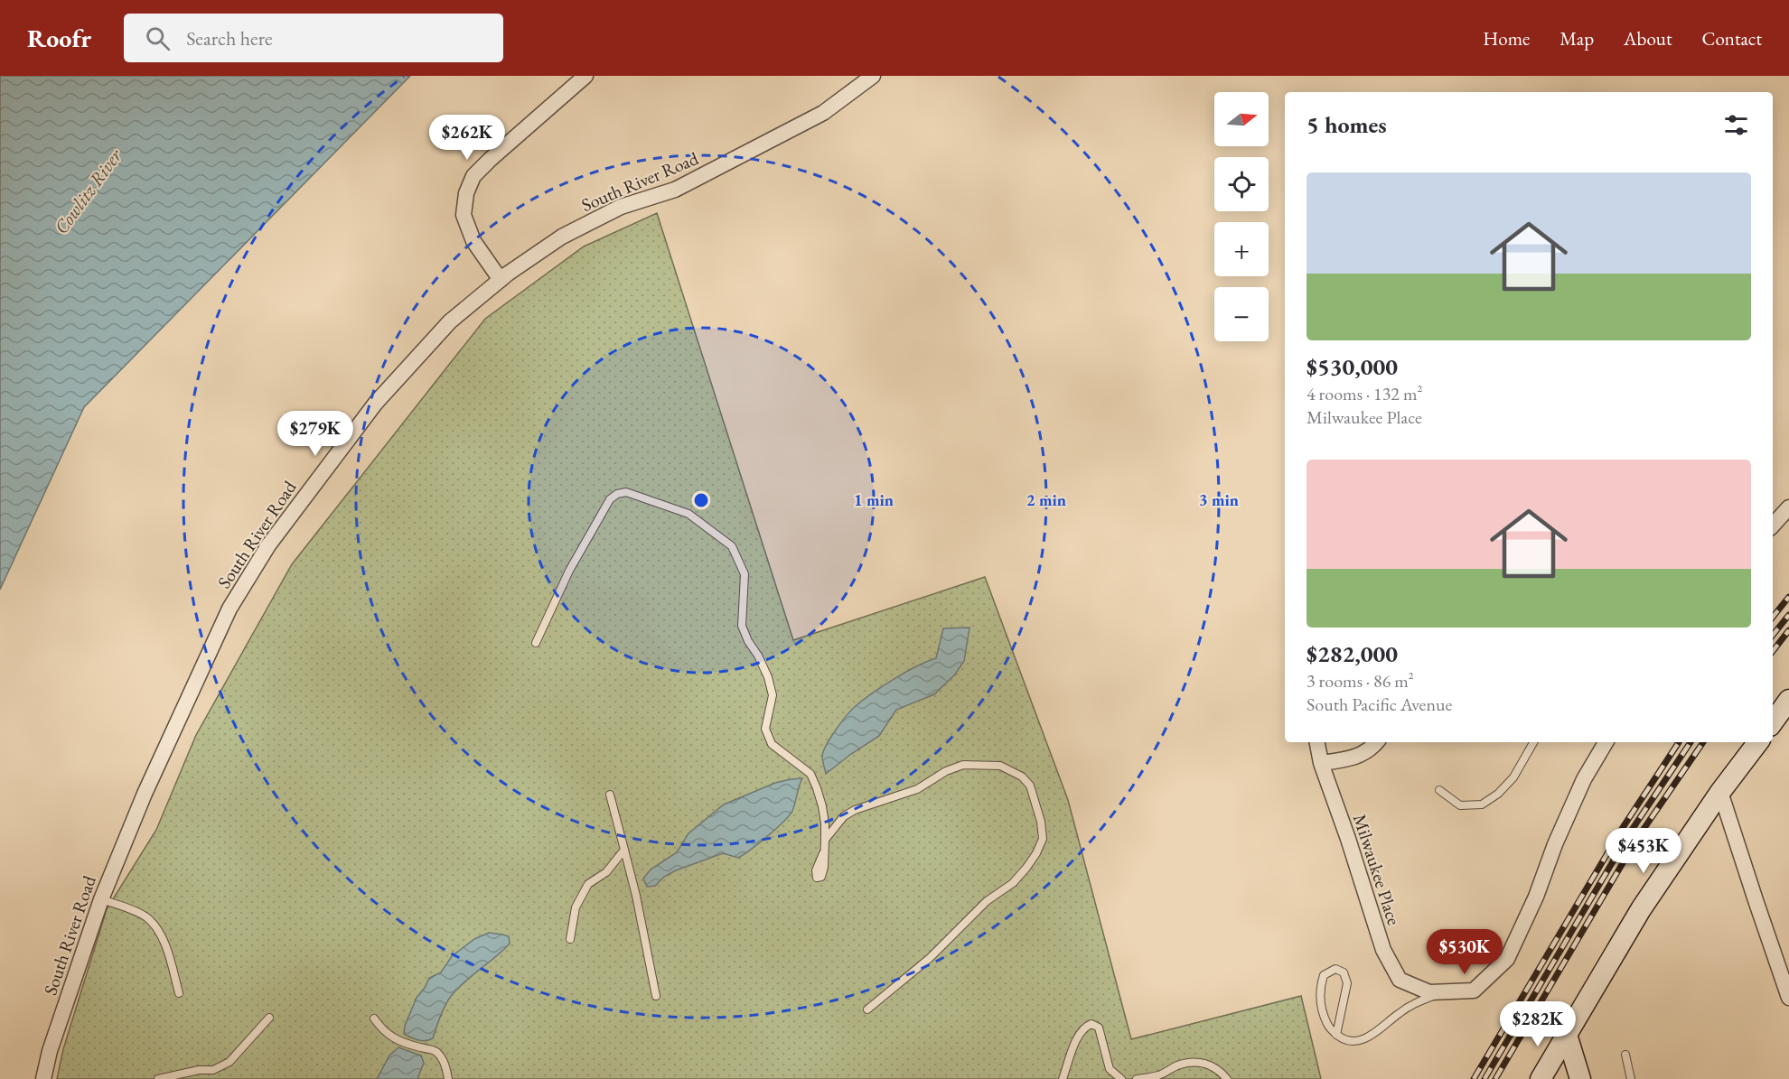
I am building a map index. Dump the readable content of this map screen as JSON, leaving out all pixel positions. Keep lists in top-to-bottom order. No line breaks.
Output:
{"streets":{"street":["South River Road","Milwaukee Place"]},"water":["Cowlitz River"],"north":"right","page":{"header":"Roofr","search":"Search here","nav":["Home","Map","About","Contact"],"map_buttons":["+","−"],"heading":"5 homes","price":["$262K","$279K","$453K","$530K","$282K"],"list":[{"name":"$530,000","note":"4 rooms · 132 m² · Milwaukee Place"},{"name":"$282,000","note":"3 rooms · 86 m² · South Pacific Avenue"}]},"rings":["1 min","2 min","3 min"]}
